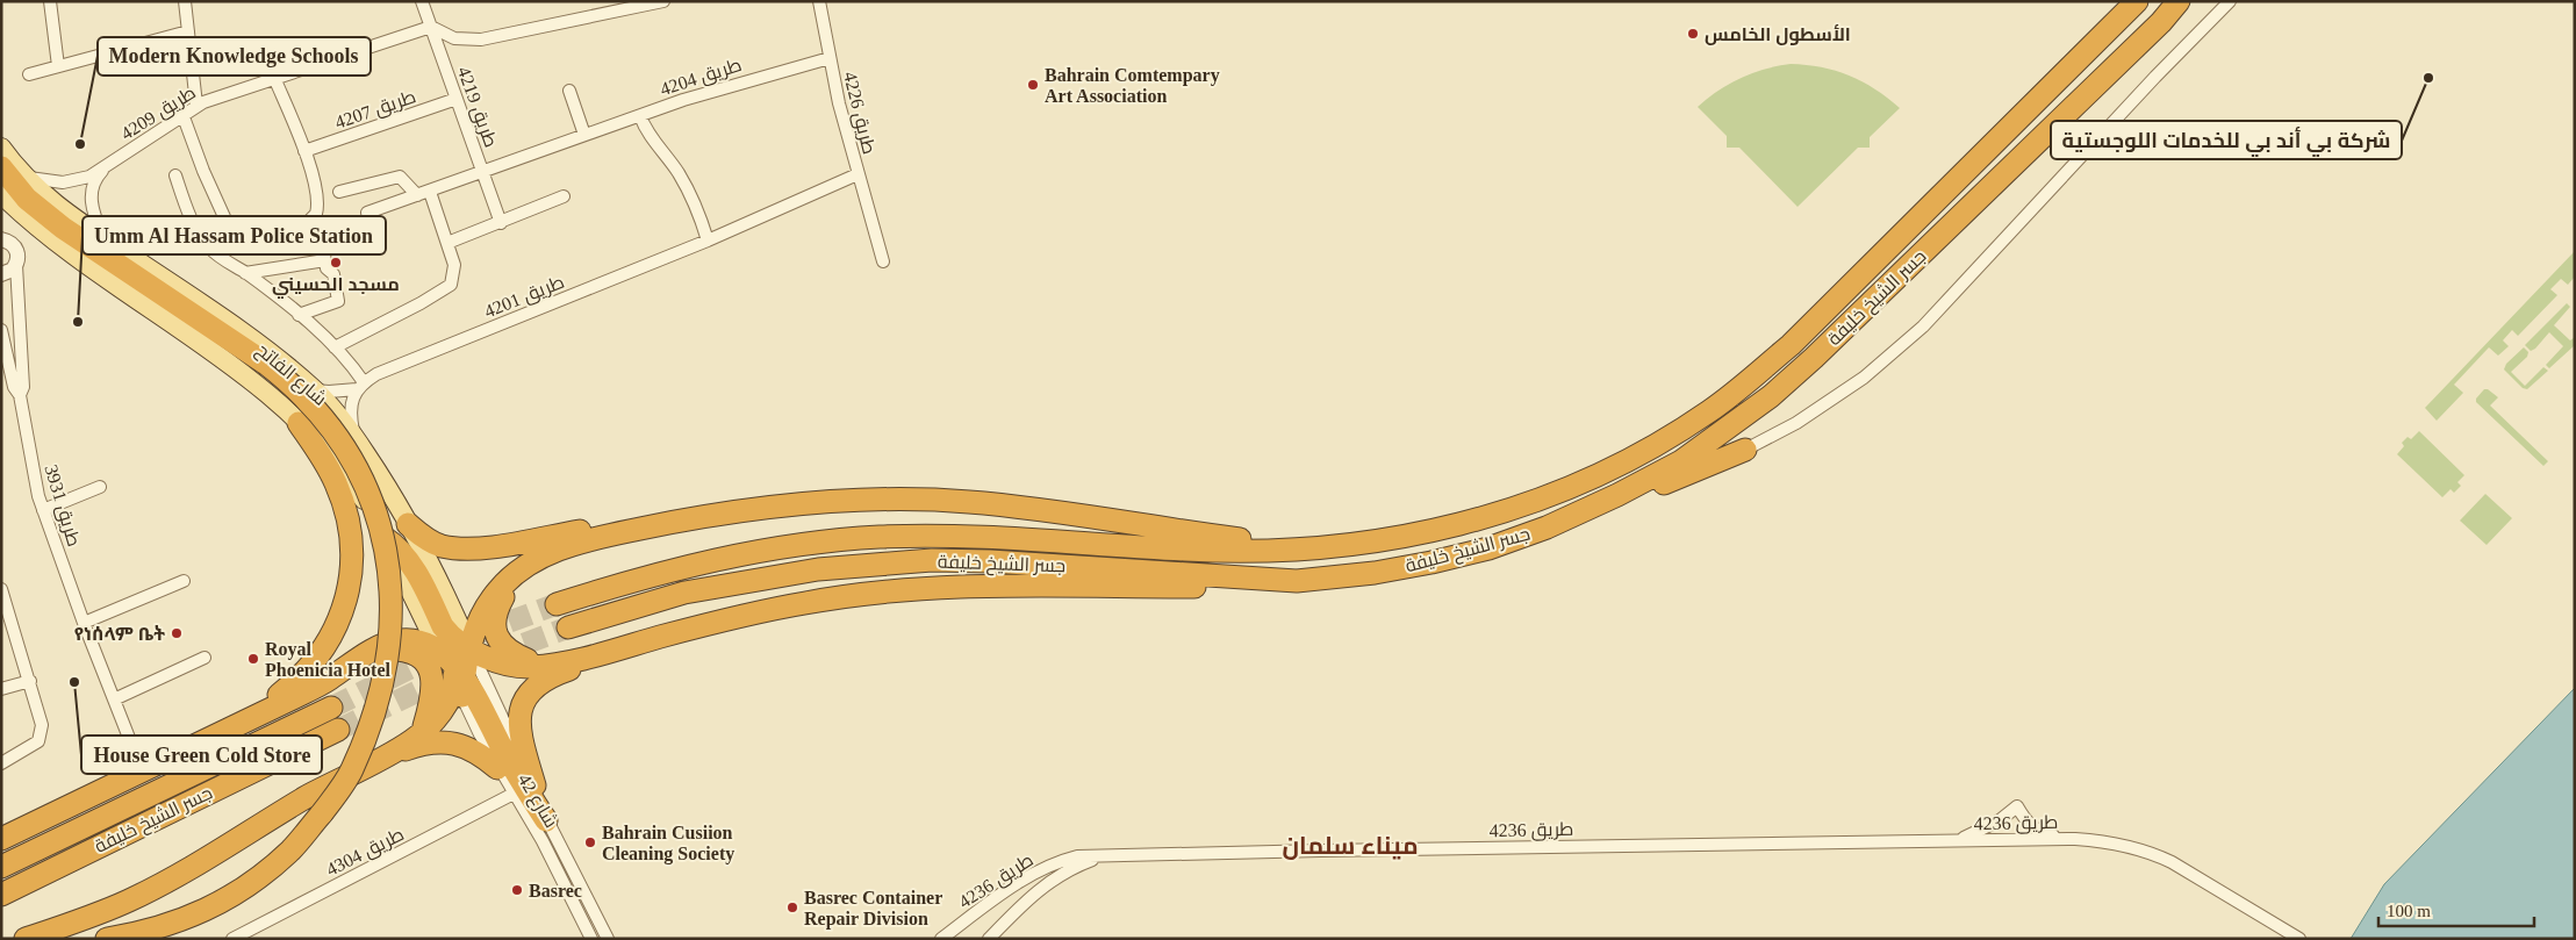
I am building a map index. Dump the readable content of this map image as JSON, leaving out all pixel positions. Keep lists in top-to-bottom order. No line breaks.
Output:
{"streets":{"highway":["جسر الشيخ خليفة"],"main road":["شارع الفاتح"],"street":["طريق 4204","طريق 4219","طريق 4207","طريق 4209","طريق 4226","طريق 4201","طريق 3931","شارع 42","طريق 4236","طريق 4304"]},"crossings":[["طريق 4204","طريق 4219"],["طريق 4204","طريق 4226"],["طريق 4219","طريق 4207"],["طريق 4219","طريق 4209"],["طريق 4209","شارع الفاتح"],["طريق 4226","طريق 4201"],["طريق 4201","شارع الفاتح"],["شارع الفاتح","شارع 42"],["شارع 42","طريق 4304"]],"districts":["ميناء سلمان"],"places":["الأسطول الخامس","شركة بي أند بي للخدمات اللوجستية","Bahrain Comtempary Art Association","Modern Knowledge Schools","مسجد الحسيني","Umm Al Hassam Police Station","የነሰላም ቤት","Royal Phoenicia Hotel","House Green Cold Store","Bahrain Cusiion Cleaning Society","Basrec","Basrec Container Repair Division"],"scale_bar":"100 m"}
